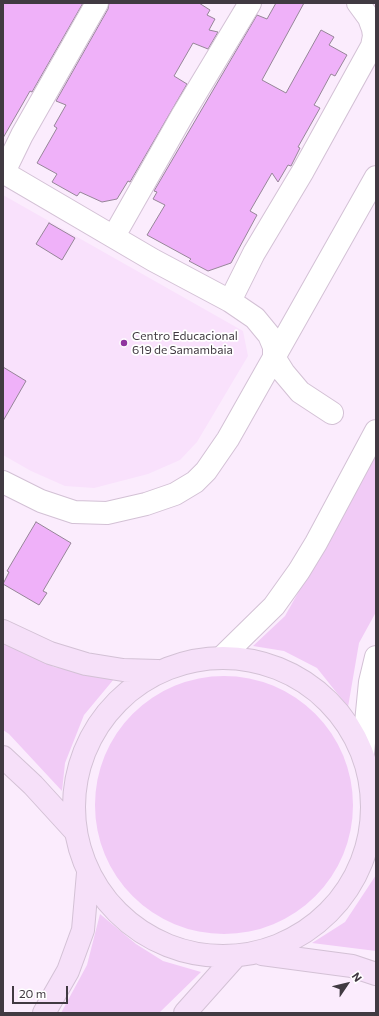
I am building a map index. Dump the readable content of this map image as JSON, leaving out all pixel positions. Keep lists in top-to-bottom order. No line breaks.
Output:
{"places":["Centro Educacional 619 de Samambaia"],"scale_bar":"20 m","north":"top right"}
